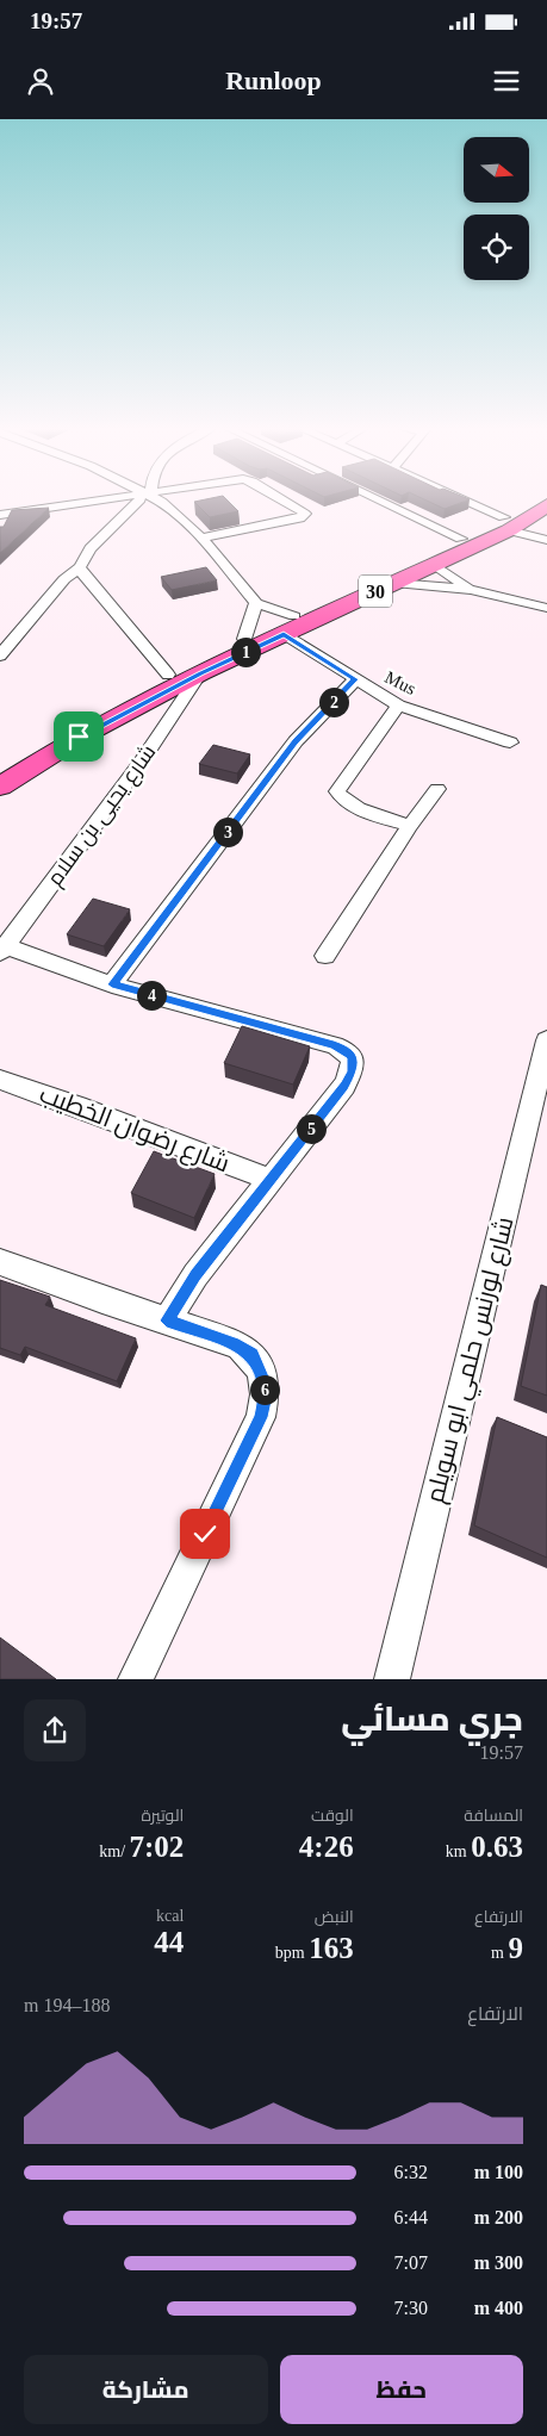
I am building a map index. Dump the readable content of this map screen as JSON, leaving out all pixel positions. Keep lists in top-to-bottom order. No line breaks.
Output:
{"streets":{"main road":["30"],"street":["Mus","شارع يحيى بن سلام","شارع رضوان الخطيب","شارع لورنس حلمي ابو سويلم"]},"crossings":[["30","Mus"],["30","شارع يحيى بن سلام"]],"north":"right","page":{"status":"19:57","header":"Runloop","pins":["1","2","3","4","5","6"],"heading":["جري مسائي","19:57"],"stats":[["المسافة","0.63 km"],["الوقت","4:26"],["الوتيرة","7:02 /km"],["الارتفاع","9 m"],["النبض","163 bpm"],["kcal","44"]],"chart":["الارتفاع","188–194 m"],"list":[{"name":"100 m","note":"6:32"},{"name":"200 m","note":"6:44"},{"name":"300 m","note":"7:07"},{"name":"400 m","note":"7:30"}],"buttons":["حفظ","مشاركة"]}}
